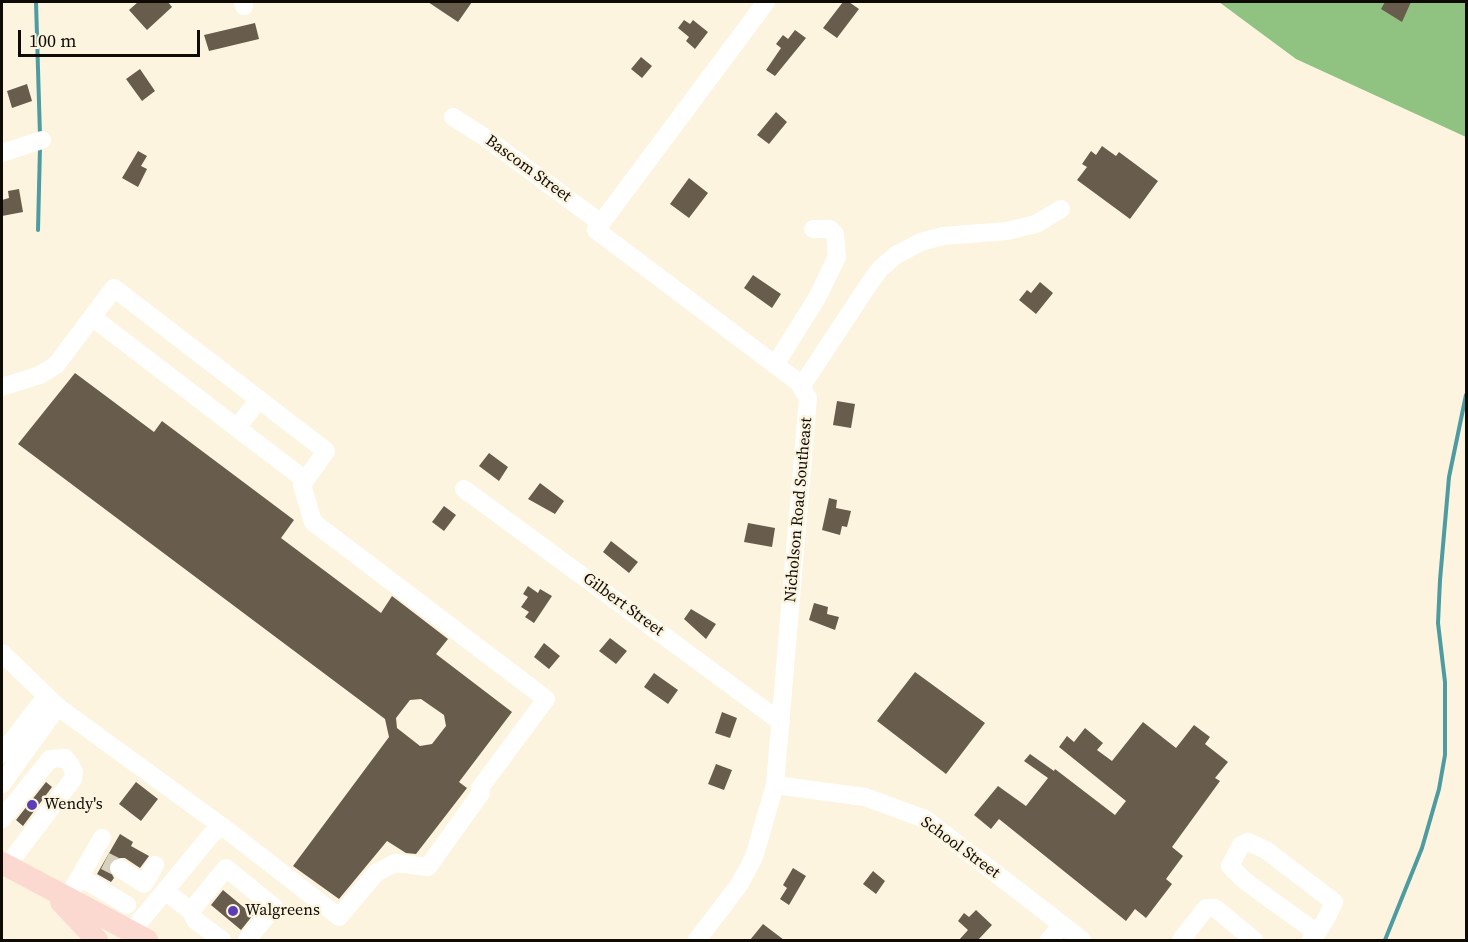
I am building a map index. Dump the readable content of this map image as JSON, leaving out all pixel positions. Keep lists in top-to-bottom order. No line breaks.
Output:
{"streets":{"street":["Bascom Street","Nicholson Road Southeast","Gilbert Street","School Street"]},"crossings":[["Nicholson Road Southeast","Gilbert Street"],["Nicholson Road Southeast","School Street"]],"places":["Wendy's","Walgreens"],"scale_bar":"100 m"}
